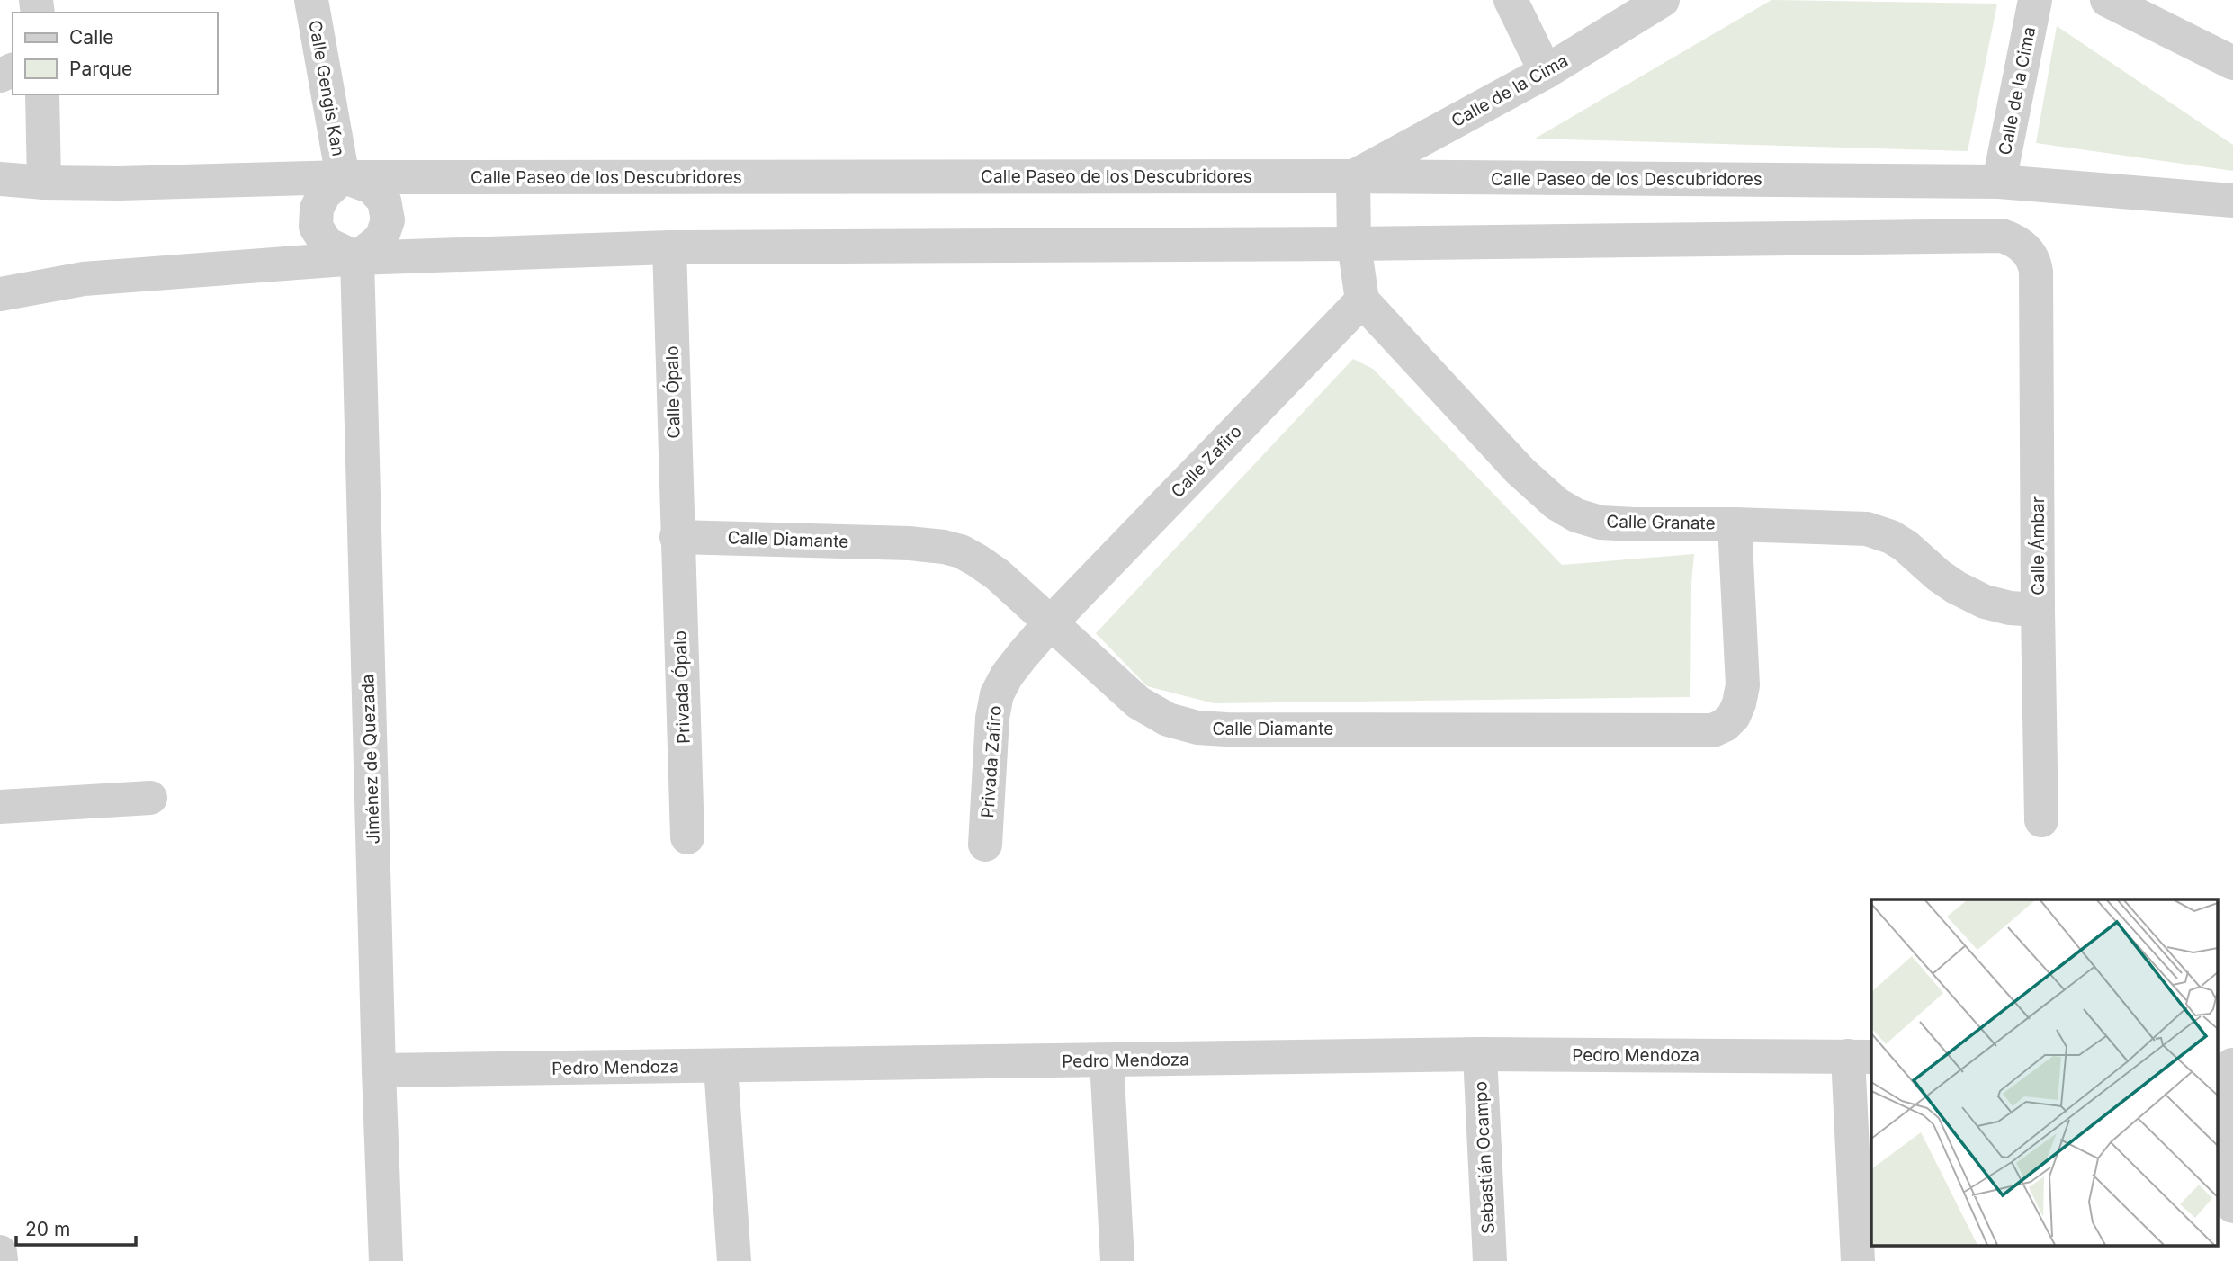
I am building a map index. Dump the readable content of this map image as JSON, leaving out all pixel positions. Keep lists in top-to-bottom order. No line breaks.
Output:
{"streets":{"street":["Calle Gengis Kan","Calle de la Cima","Calle Paseo de los Descubridores","Calle Ópalo","Calle Zafiro","Calle Granate","Calle Diamante","Calle Ámbar","Privada Ópalo","Jiménez de Quezada","Privada Zafiro","Pedro Mendoza","Sebastián Ocampo"]},"crossings":[["Calle Gengis Kan","Calle Paseo de los Descubridores"],["Calle Gengis Kan","Jiménez de Quezada"],["Calle de la Cima","Calle Paseo de los Descubridores"],["Calle Paseo de los Descubridores","Jiménez de Quezada"],["Calle Ópalo","Calle Diamante"],["Calle Ópalo","Privada Ópalo"],["Calle Zafiro","Calle Granate"],["Calle Zafiro","Calle Diamante"],["Calle Zafiro","Privada Zafiro"],["Calle Granate","Calle Diamante"],["Calle Granate","Calle Ámbar"],["Calle Diamante","Privada Ópalo"],["Calle Diamante","Privada Zafiro"],["Jiménez de Quezada","Pedro Mendoza"],["Pedro Mendoza","Sebastián Ocampo"]],"legend":["Calle","Parque"],"scale_bar":"20 m"}
